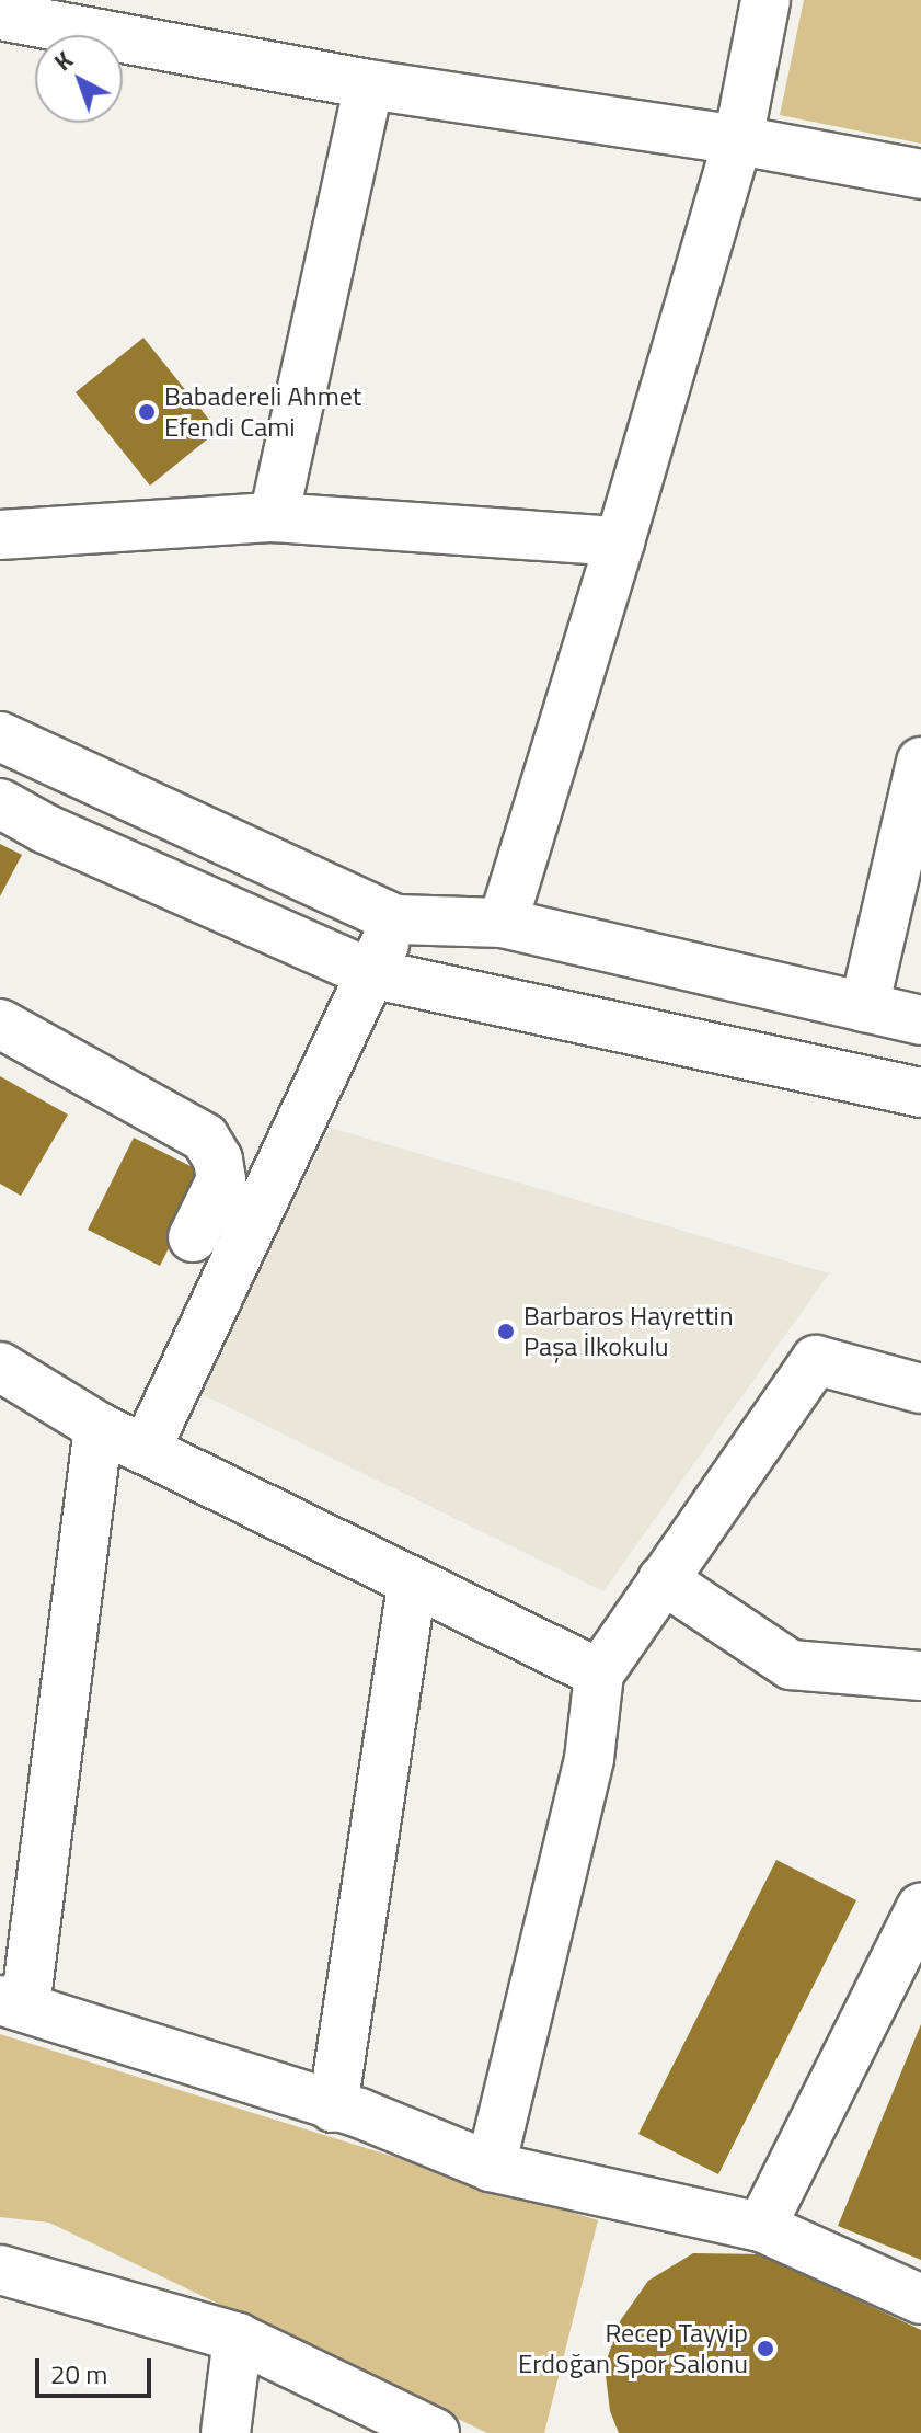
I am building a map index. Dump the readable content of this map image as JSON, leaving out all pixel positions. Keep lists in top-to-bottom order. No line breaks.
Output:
{"places":["Babadereli Ahmet Efendi Cami","Barbaros Hayrettin Paşa İlkokulu","Recep Tayyip Erdoğan Spor Salonu"],"scale_bar":"20 m","north":"top left"}
